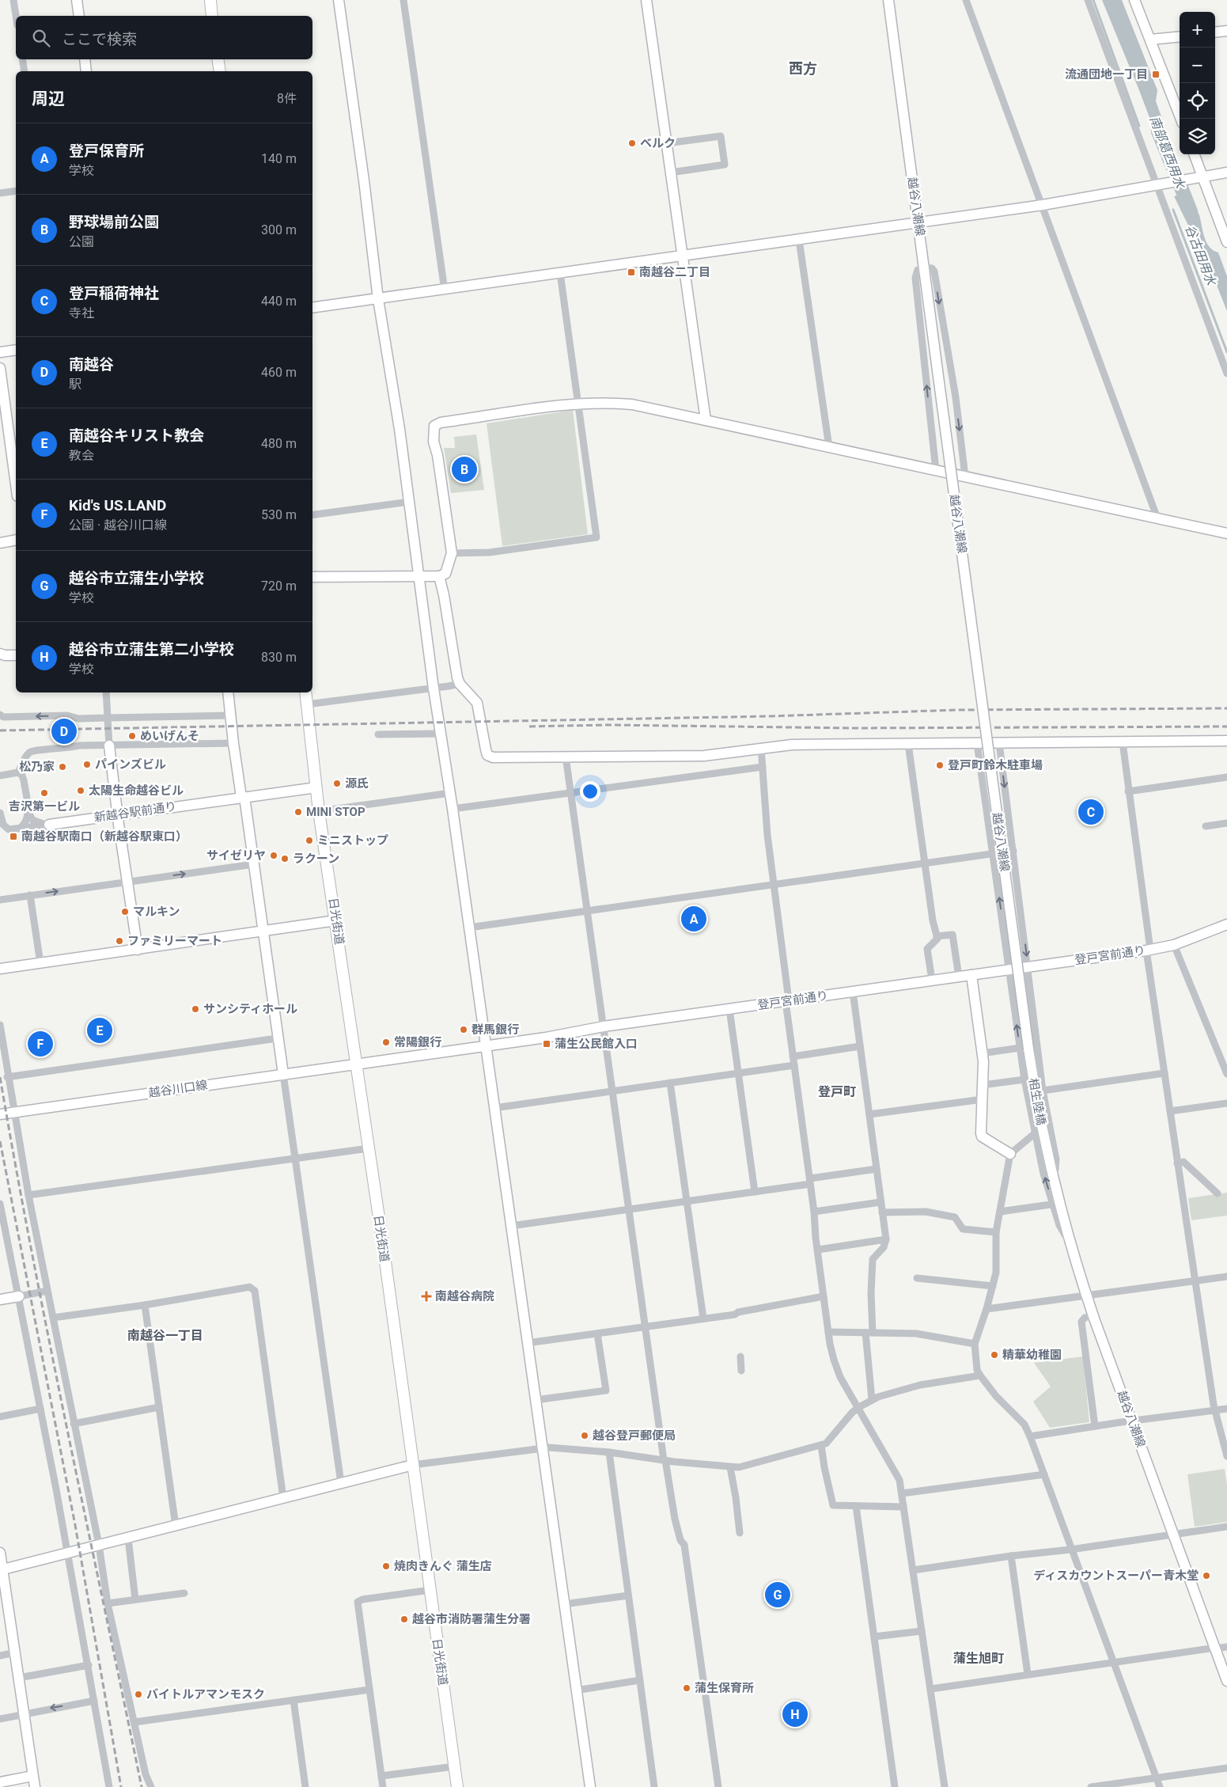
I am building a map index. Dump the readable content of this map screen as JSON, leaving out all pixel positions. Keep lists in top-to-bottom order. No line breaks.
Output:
{"streets":{"main road":["日光街道"],"street":["越谷八潮線","新越谷駅前通り","登戸宮前通り","越谷川口線","相生陸橋"]},"crossings":[["越谷八潮線","相生陸橋"],["新越谷駅前通り","日光街道"],["日光街道","登戸宮前通り"],["日光街道","越谷川口線"],["登戸宮前通り","越谷川口線"]],"districts":["西方","登戸町","南越谷一丁目","蒲生旭町"],"water":["南部葛西用水","谷古田用水"],"places":{"transit":["流通団地一丁目","南越谷二丁目","南越谷駅南口（新越谷駅東口）","蒲生公民館入口"],"other":["ベルク","めいげんそ","パインズビル","登戸町鈴木駐車場","松乃家","源氏","太陽生命越谷ビル","吉沢第一ビル","MINI STOP","ミニストップ","サイゼリヤ","ラクーン","マルキン","ファミリーマート","サンシティホール","群馬銀行","常陽銀行","精華幼稚園","越谷登戸郵便局","焼肉きんぐ 蒲生店","ディスカウントスーパー青木堂","越谷市消防署蒲生分署","蒲生保育所","バイトルアマンモスク"],"health":["南越谷病院"]},"page":{"map_buttons":["+","−"],"search":"ここで検索","heading":["周辺","8件"],"list":[{"mark":"A","name":"登戸保育所","note":"学校","value":"140 m"},{"mark":"B","name":"野球場前公園","note":"公園","value":"300 m"},{"mark":"C","name":"登戸稲荷神社","note":"寺社","value":"440 m"},{"mark":"D","name":"南越谷","note":"駅","value":"460 m"},{"mark":"E","name":"南越谷キリスト教会","note":"教会","value":"480 m"},{"mark":"F","name":"Kid's US.LAND","note":"公園 · 越谷川口線","value":"530 m"},{"mark":"G","name":"越谷市立蒲生小学校","note":"学校","value":"720 m"},{"mark":"H","name":"越谷市立蒲生第二小学校","note":"学校","value":"830 m"}],"pins":["B","D","C","A","E","F","G","H"]}}
